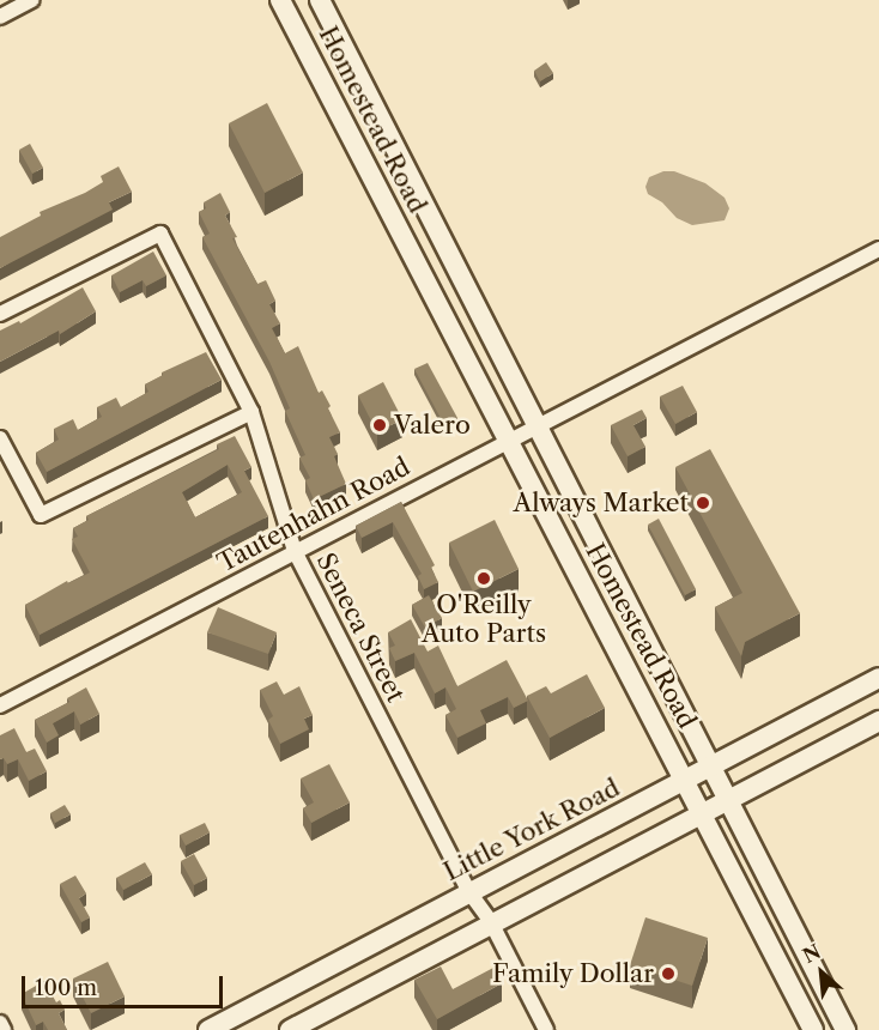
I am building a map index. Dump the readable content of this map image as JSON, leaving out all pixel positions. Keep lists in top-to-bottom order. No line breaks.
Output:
{"streets":{"main road":["Homestead Road","Little York Road"],"street":["Tautenhahn Road","Seneca Street"]},"crossings":[["Homestead Road","Tautenhahn Road"],["Homestead Road","Little York Road"],["Tautenhahn Road","Seneca Street"],["Seneca Street","Little York Road"]],"places":["Valero","Always Market","O'Reilly Auto Parts","Family Dollar"],"scale_bar":"100 m","north":"top left"}
